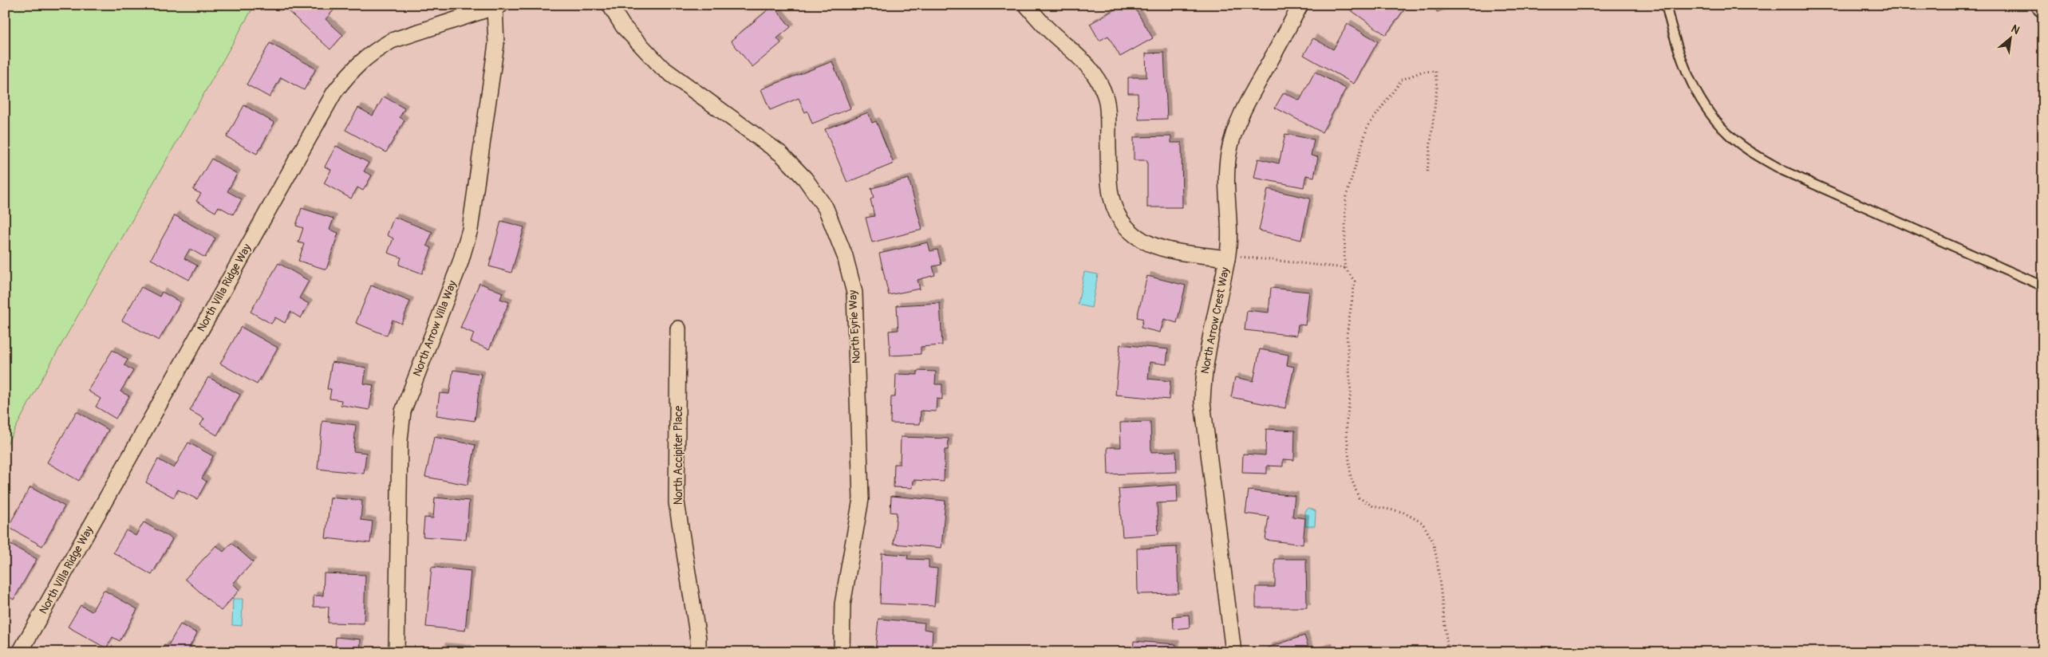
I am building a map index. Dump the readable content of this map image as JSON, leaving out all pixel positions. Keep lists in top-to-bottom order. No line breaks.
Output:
{"streets":{"street":["North Villa Ridge Way","North Arrow Crest Way","North Eyrie Way","North Arrow Villa Way","North Accipiter Place"]},"crossings":[["North Villa Ridge Way","North Arrow Villa Way"]],"north":"top right"}
